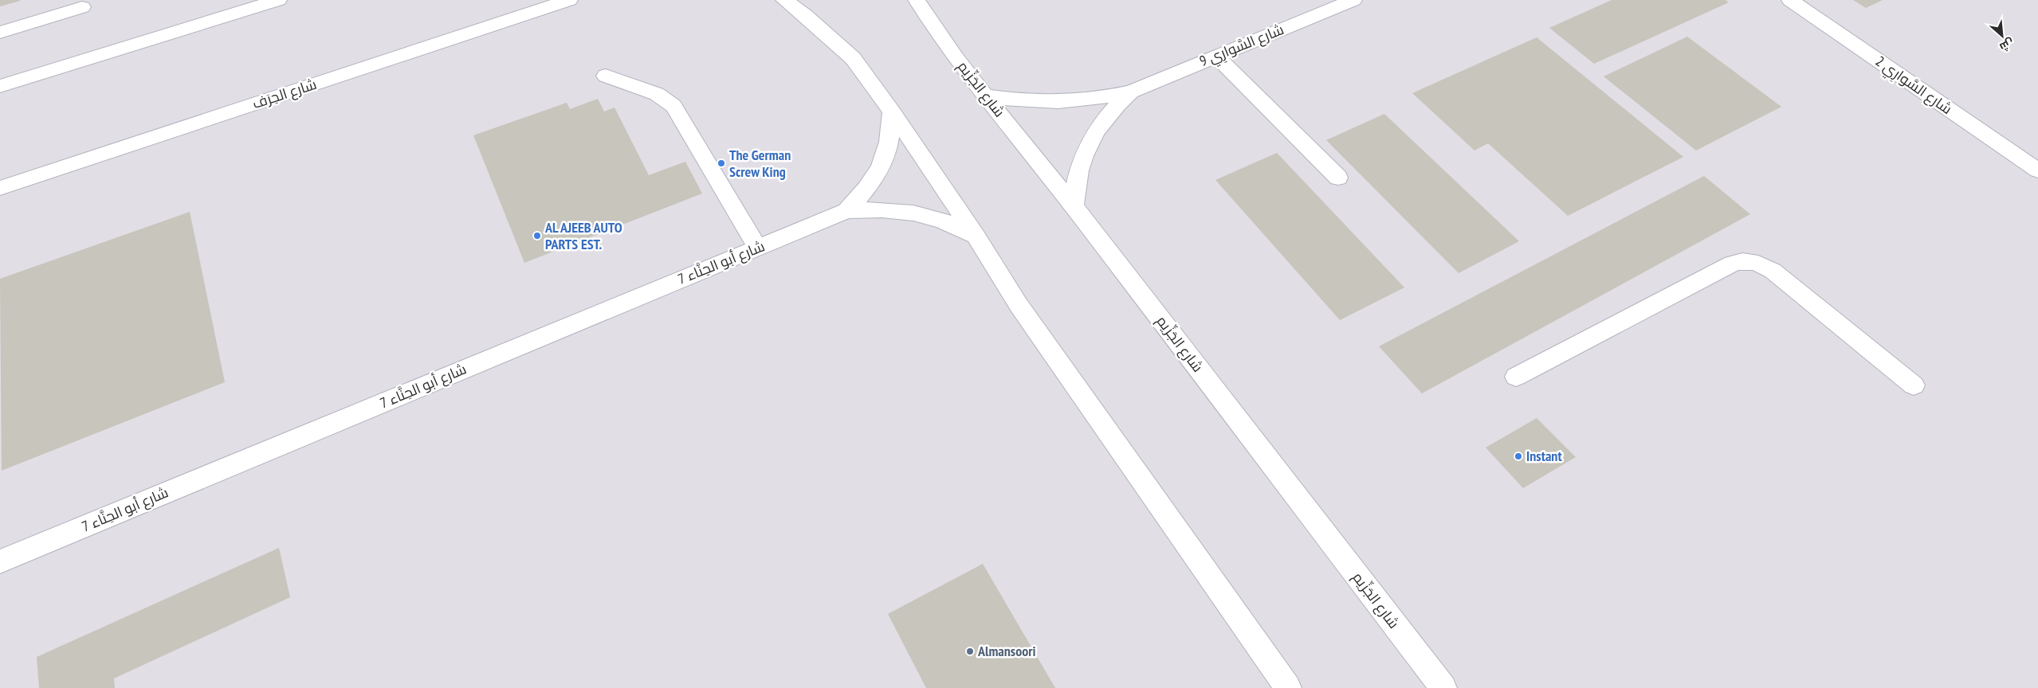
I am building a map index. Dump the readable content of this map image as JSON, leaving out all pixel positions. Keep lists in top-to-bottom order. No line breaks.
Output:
{"streets":{"street":["شارع السَّوارِي 9","شارع السَّوارِي 2","شارع الجَزِّيم","شارع الحِرَف","شارع أبو الحِنَّاء 7"]},"crossings":[["شارع السَّوارِي 9","شارع الجَزِّيم"]],"places":["The German Screw King","AL AJEEB AUTO PARTS EST.","Instant","Almansoori"],"north":"bottom right"}
